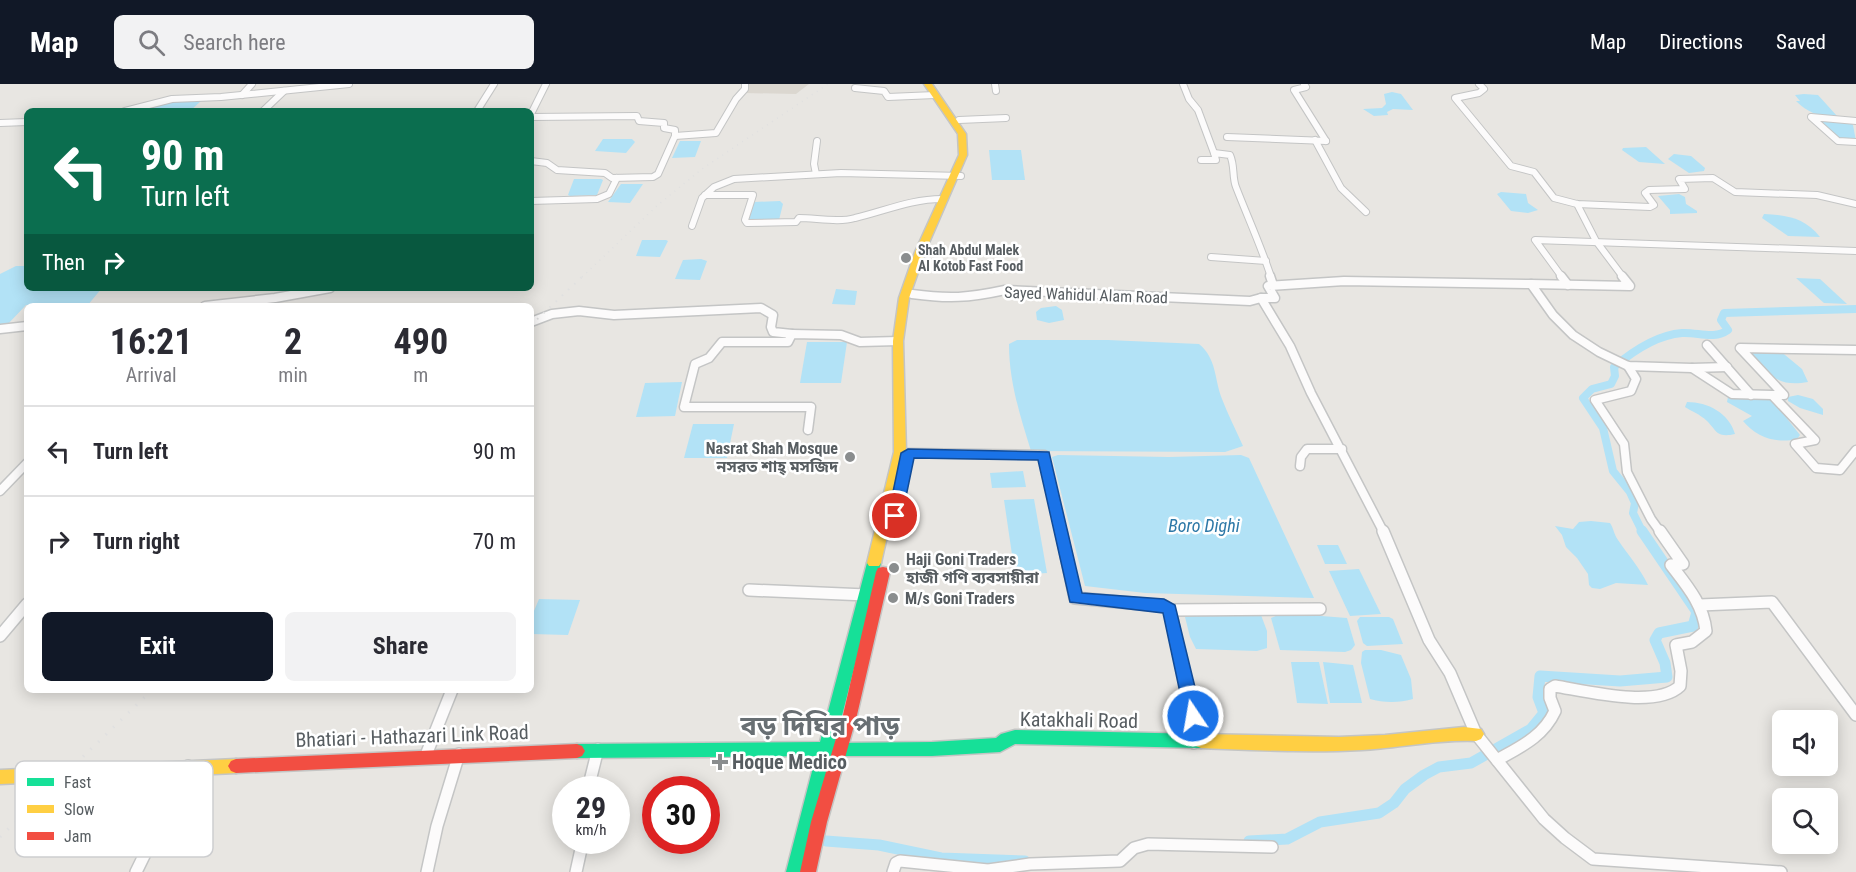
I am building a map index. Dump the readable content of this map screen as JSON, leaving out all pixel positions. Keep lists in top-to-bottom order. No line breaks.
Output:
{"streets":{"main road":["Katakhali Road","Bhatiari - Hathazari Link Road"],"street":["Sayed Wahidul Alam Road"]},"crossings":[["Katakhali Road","Bhatiari - Hathazari Link Road"]],"districts":["বড় দিঘির পাড়"],"water":["Boro Dighi"],"places":{"other":["Shah Abdul Malek Al Kotob Fast Food","Nasrat Shah Mosque নসরত শাহ্‌ মসজিদ","Haji Goni Traders হাজী গণি ব্যবসায়ীরা","M/s Goni Traders"],"health":["Hoque Medico"]},"legend":["Fast","Slow","Jam"],"page":{"header":"Map","search":"Search here","nav":["Map","Directions","Saved"],"turn":["90 m","Turn left"],"then":"Then","eta":["16:21","Arrival","2","min","490","m"],"list":[{"name":"Turn left","value":"90 m"},{"name":"Turn right","value":"70 m"}],"buttons":["Exit","Share"],"speed":"29 km/h","limit":"30"}}
